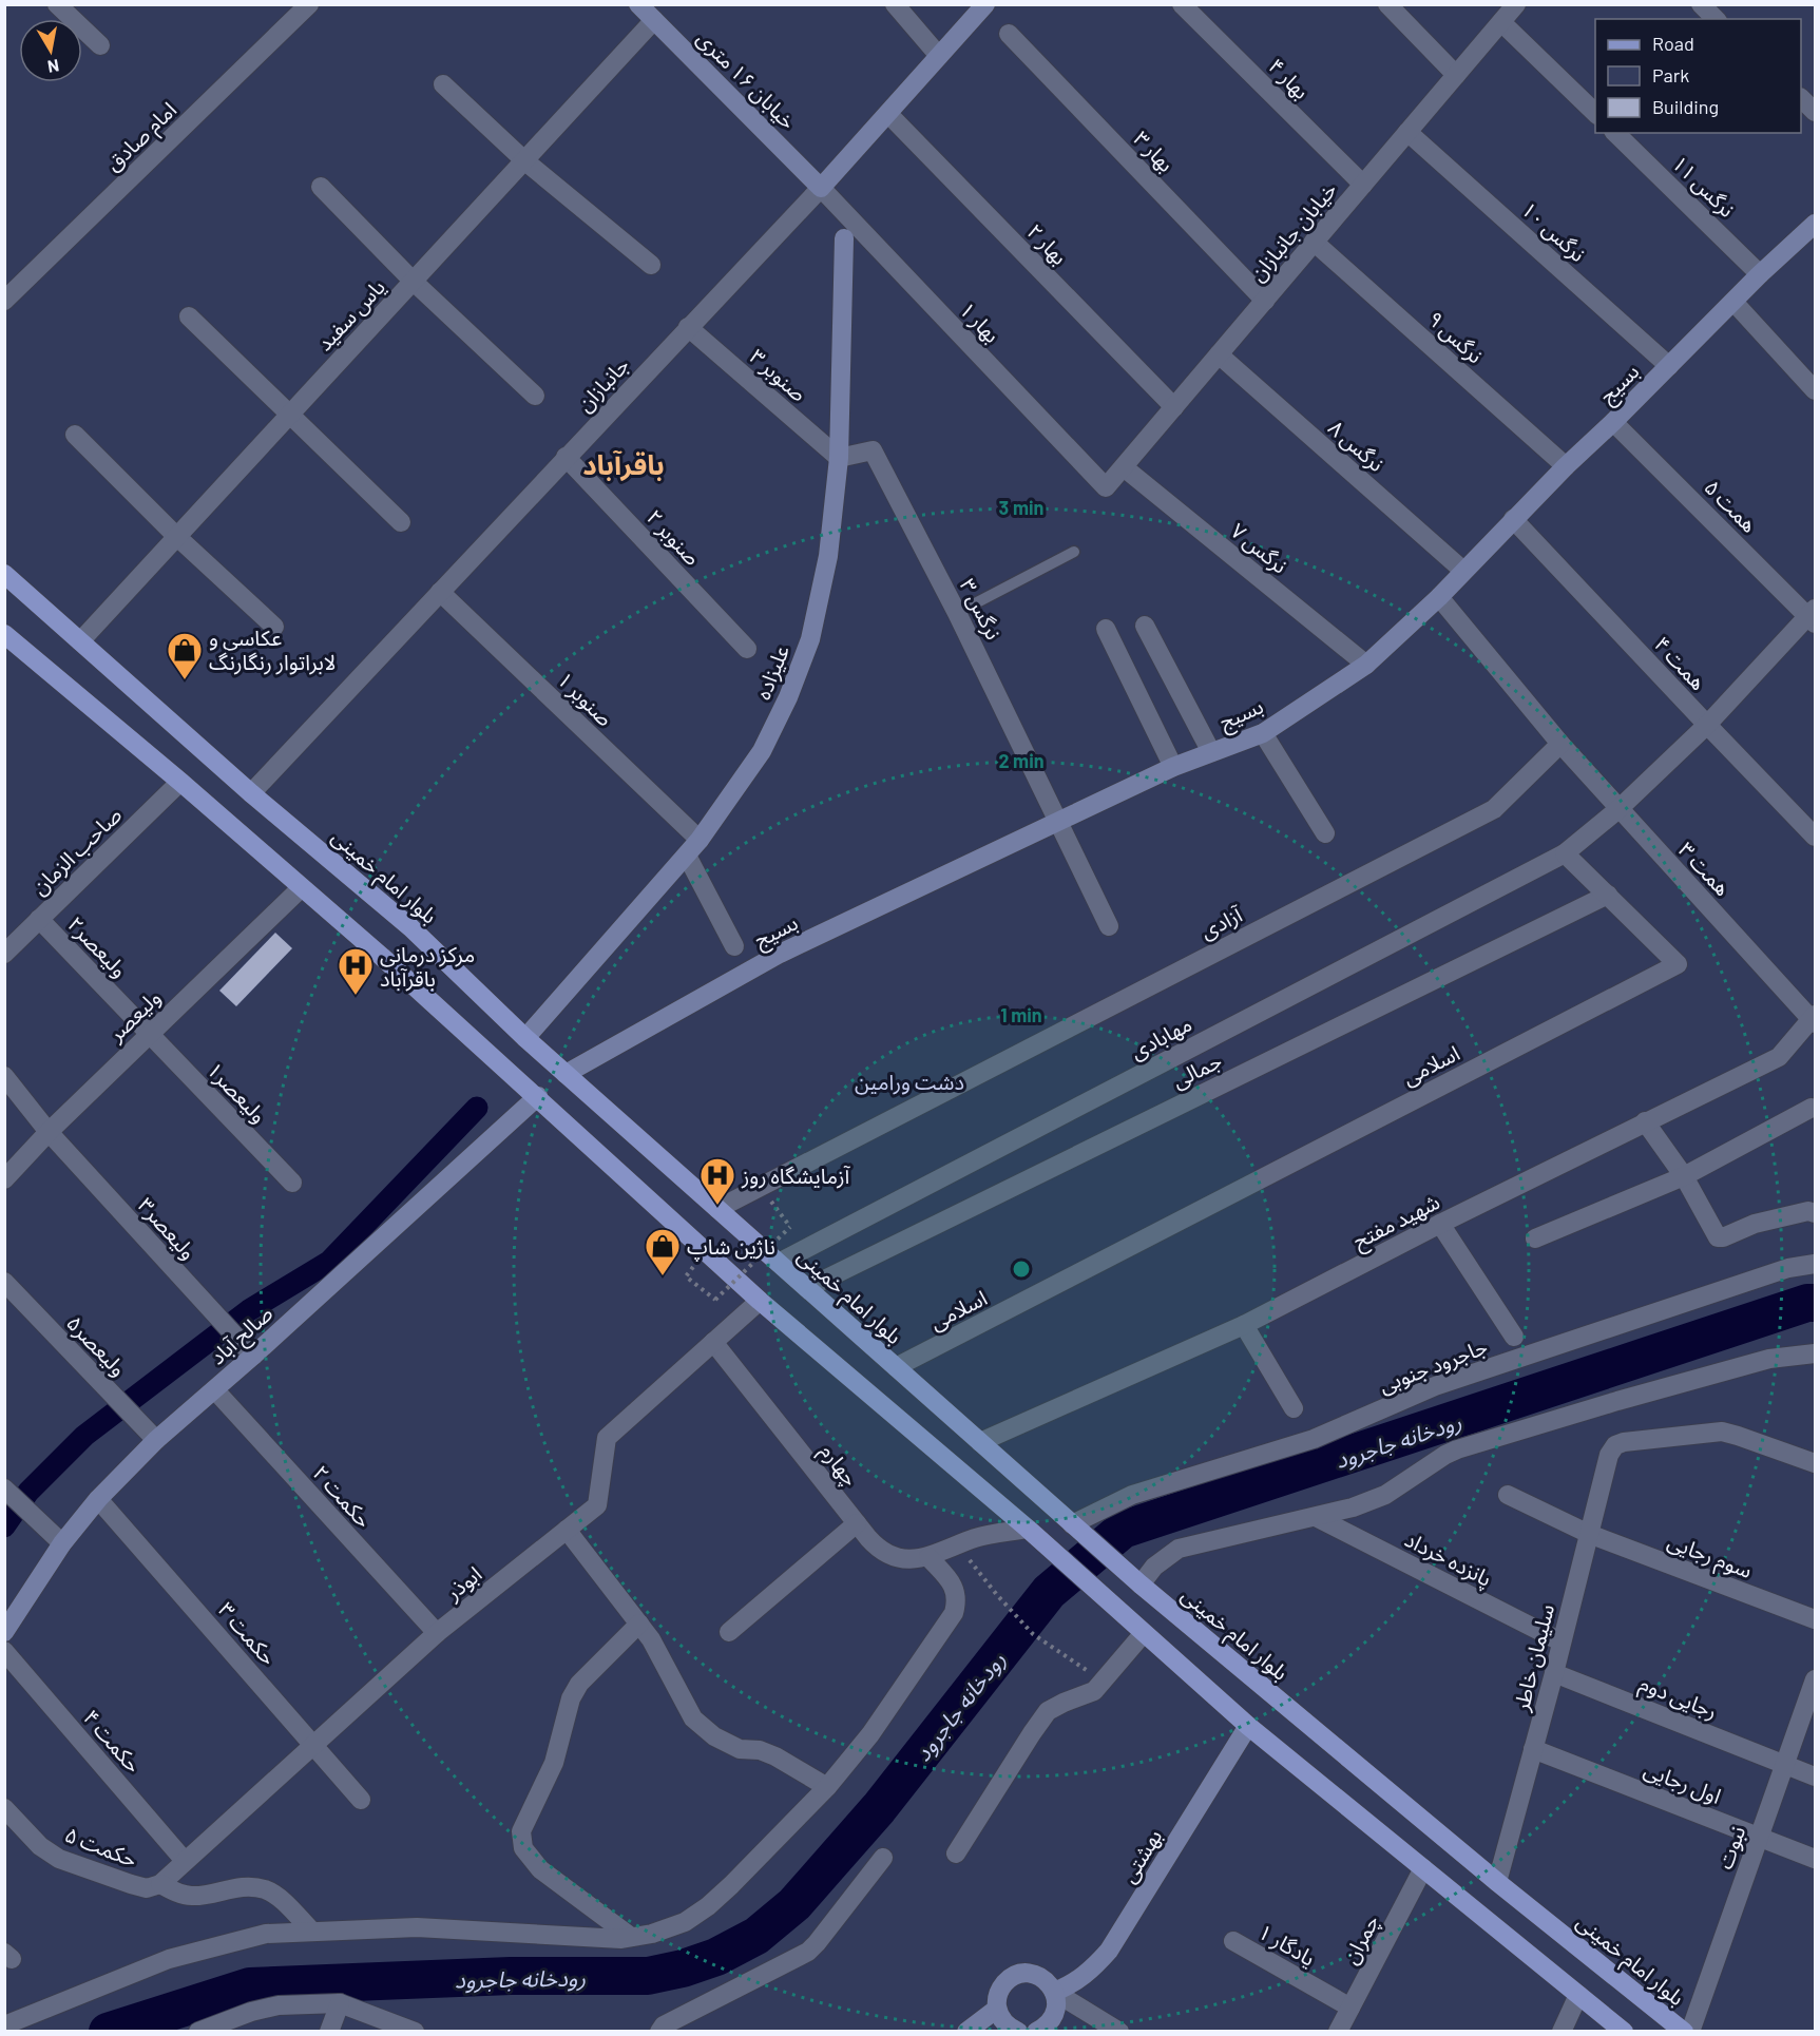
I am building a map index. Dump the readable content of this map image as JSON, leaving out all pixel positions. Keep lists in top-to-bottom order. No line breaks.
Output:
{"streets":{"main road":["بلوار امام خمینی"],"street":["بهار ۴","خیابان ۱۶ متری","امام صادق","بهار ۳","نرگس ۱۱","خیابان جانبازان","نرگس ۱۰","بهار ۲","یاس سفید","بهار ۱","نرگس ۹","صنوبر ۳","بسیج","جانبازان","نرگس ۸","همت ۵","صنوبر ۲","نرگس ۷","نرگس ۳","همت ۴","علیزاده","صنوبر ۱","صاحب الزمان","همت ۳","آزادی","ولیعصر۲","ولیعصر","مهابادی","اسلامی","جمالی","ولیعصر۱","شهید مفتح","ولیعصر۳","صالح آباد","ولیعصر۵","جاجرود جنوبی","چهارم","حکمت ۲","سوم رجایی","پانزده خرداد","ابوذر","حکمت ۳","سلیمان خاطر","رجایی دوم","حکمت ۴","اول رجایی","حکمت ۵","نبوت","بهشتی","چمران","یادگار ۱"]},"crossings":[["بهار ۴","خیابان جانبازان"],["خیابان ۱۶ متری","یاس سفید"],["خیابان ۱۶ متری","بهار ۱"],["خیابان ۱۶ متری","جانبازان"],["بهار ۳","خیابان جانبازان"],["نرگس ۱۱","بسیج"],["خیابان جانبازان","نرگس ۱۰"],["خیابان جانبازان","بهار ۲"],["خیابان جانبازان","بهار ۱"],["خیابان جانبازان","نرگس ۹"],["خیابان جانبازان","نرگس ۸"],["خیابان جانبازان","نرگس ۷"],["نرگس ۱۰","بسیج"],["بهار ۲","جانبازان"],["یاس سفید","بلوار امام خمینی"],["بهار ۱","جانبازان"],["نرگس ۹","بسیج"],["صنوبر ۳","جانبازان"],["صنوبر ۳","نرگس ۳"],["صنوبر ۳","علیزاده"],["بسیج","نرگس ۸"],["بسیج","همت ۵"],["بسیج","نرگس ۷"],["بسیج","نرگس ۳"],["بسیج","همت ۴"],["بسیج","بلوار امام خمینی"],["جانبازان","صنوبر ۲"],["جانبازان","صنوبر ۱"],["جانبازان","بلوار امام خمینی"],["نرگس ۳","علیزاده"],["علیزاده","صنوبر ۱"],["علیزاده","بلوار امام خمینی"],["صاحب الزمان","ولیعصر۲"],["همت ۳","آزادی"],["همت ۳","شهید مفتح"],["بلوار امام خمینی","آزادی"],["بلوار امام خمینی","مهابادی"],["بلوار امام خمینی","اسلامی"],["بلوار امام خمینی","جمالی"],["بلوار امام خمینی","شهید مفتح"],["بلوار امام خمینی","جاجرود جنوبی"],["بلوار امام خمینی","سلیمان خاطر"],["ولیعصر۲","ولیعصر"],["ولیعصر۲","ولیعصر۱"],["ولیعصر","ولیعصر۱"],["ولیعصر","ولیعصر۳"],["مهابادی","اسلامی"],["اسلامی","جمالی"],["ولیعصر۳","صالح آباد"],["صالح آباد","ولیعصر۵"],["صالح آباد","حکمت ۲"],["صالح آباد","حکمت ۳"],["چهارم","ابوذر"],["حکمت ۲","ابوذر"],["سوم رجایی","سلیمان خاطر"],["پانزده خرداد","سلیمان خاطر"],["ابوذر","حکمت ۳"],["ابوذر","حکمت ۴"],["ابوذر","حکمت ۵"],["سلیمان خاطر","رجایی دوم"],["سلیمان خاطر","اول رجایی"],["رجایی دوم","نبوت"],["اول رجایی","نبوت"],["چمران","یادگار ۱"]],"districts":["باقرآباد"],"water":["رودخانه جاجرود"],"parks":["دشت ورامین"],"places":{"shop":["عکاسی و لابراتوار رنگارنگ","ناژین شاپ"],"hospital":["مرکز درمانی باقرآباد","آزمایشگاه روز"]},"legend":["Road","Park","Building"],"north":"bottom","rings":["3 min","2 min","1 min"]}
